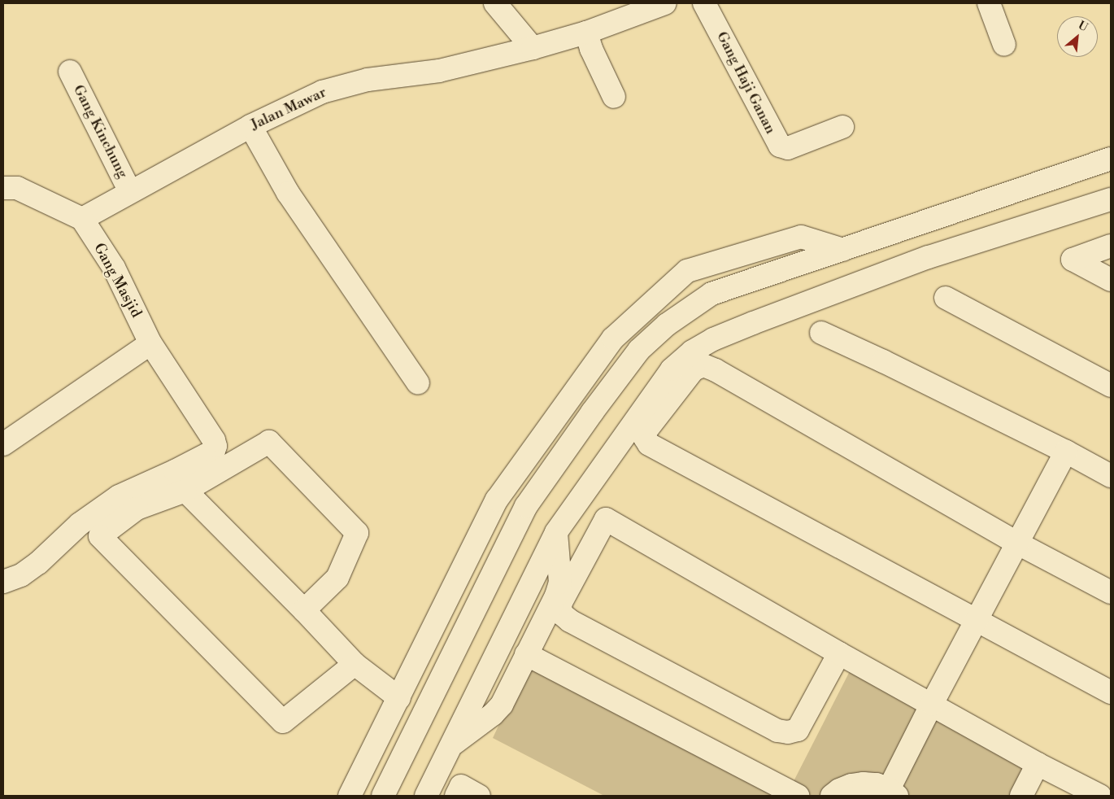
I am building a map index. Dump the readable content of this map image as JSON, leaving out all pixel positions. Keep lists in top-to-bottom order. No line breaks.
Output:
{"streets":{"street":["Gang Haji Ganan","Jalan Mawar","Gang Kinchung","Gang Masjid"]},"crossings":[["Jalan Mawar","Gang Kinchung"],["Jalan Mawar","Gang Masjid"]],"north":"top right"}
